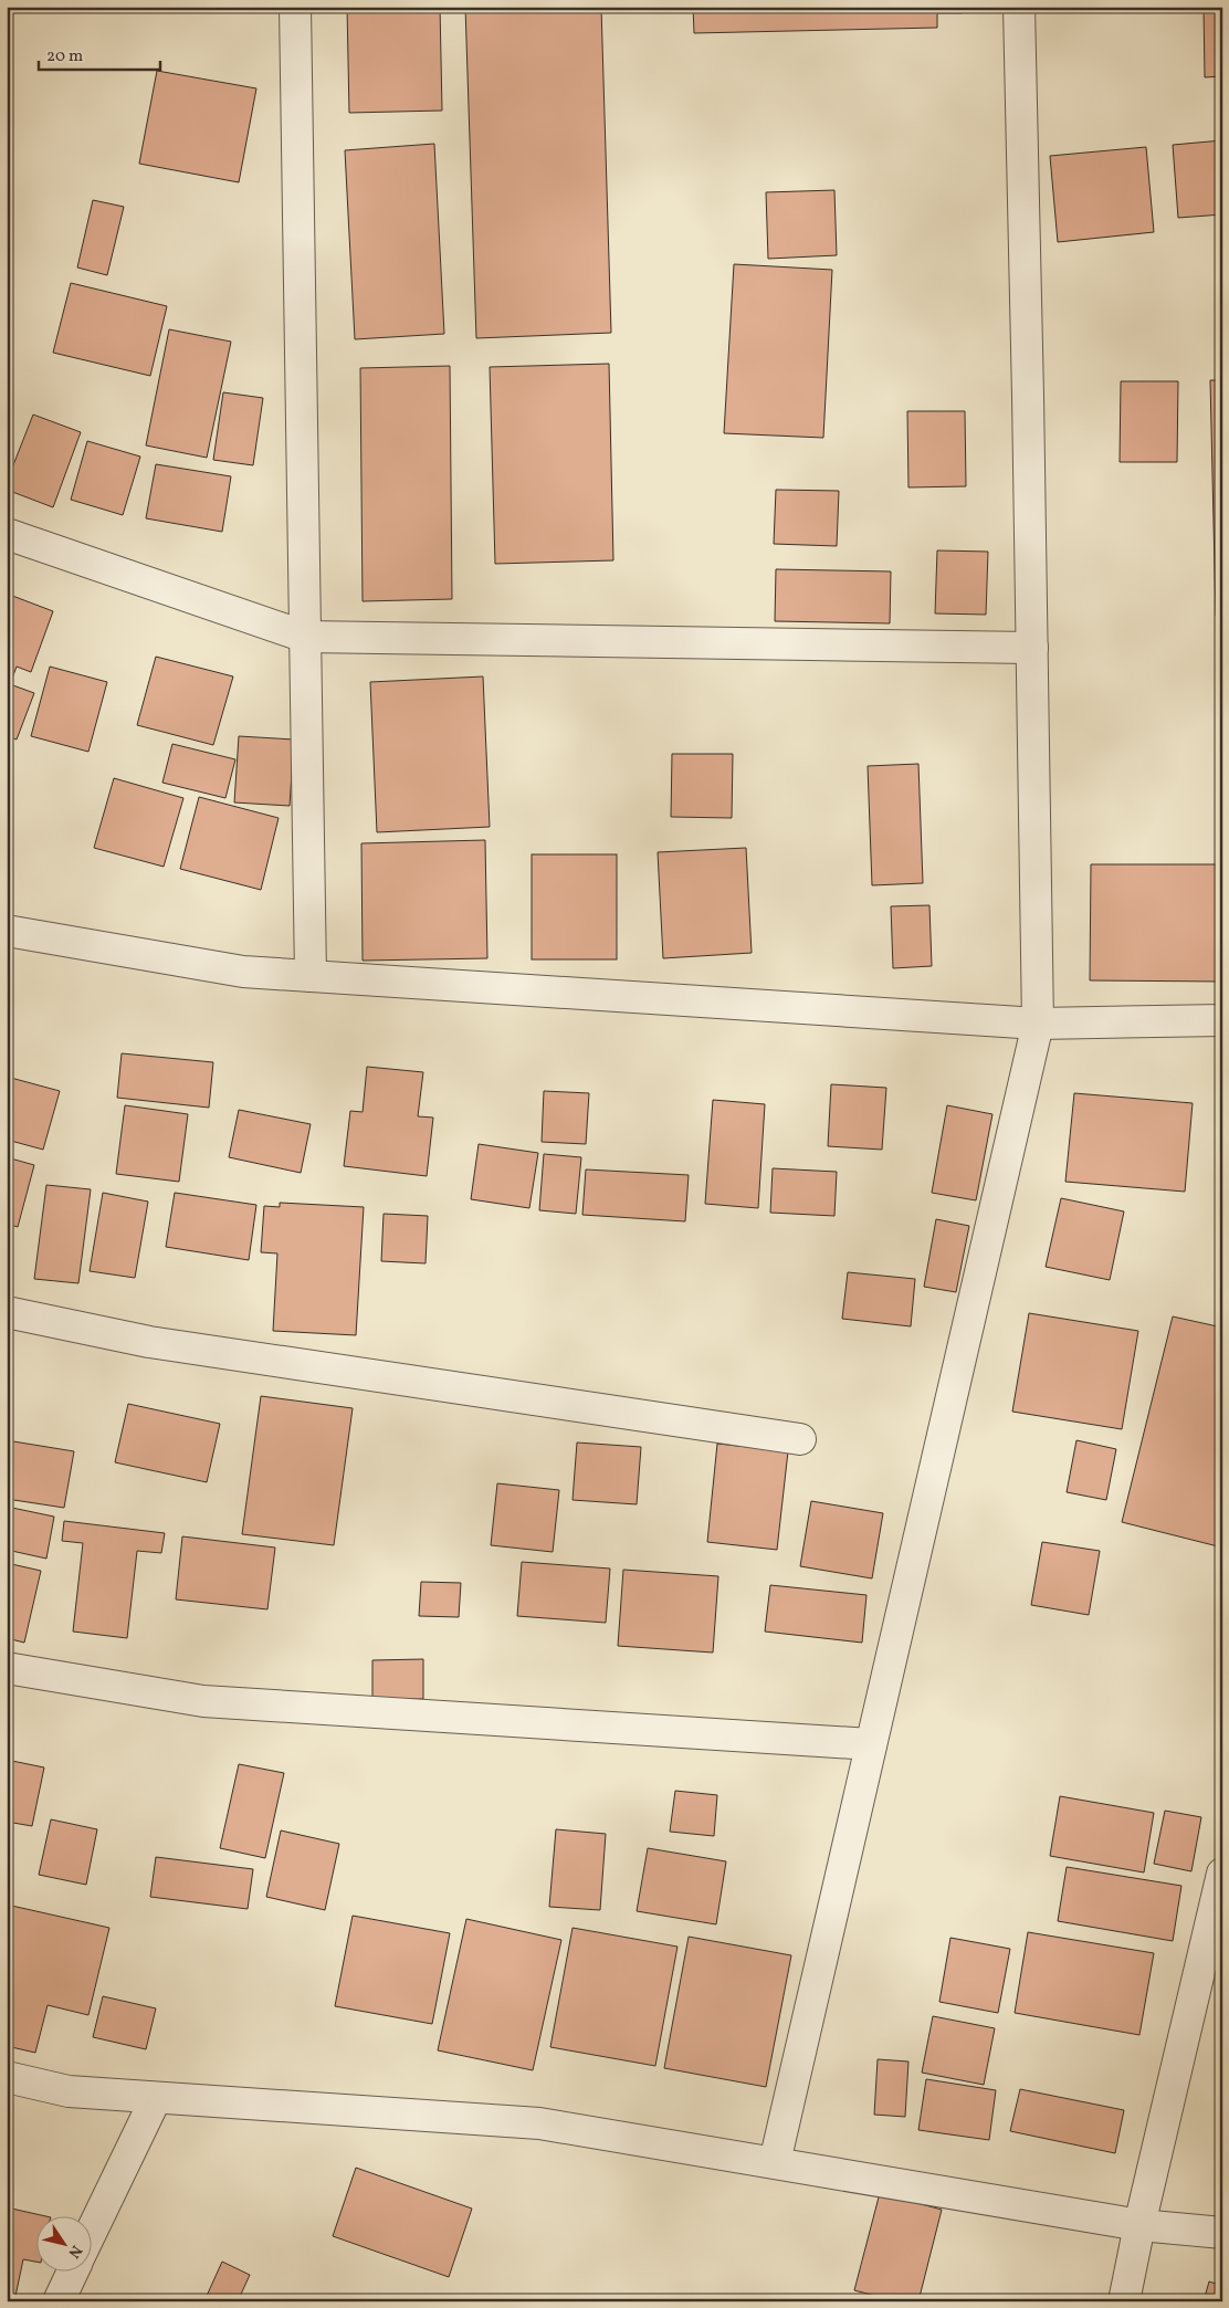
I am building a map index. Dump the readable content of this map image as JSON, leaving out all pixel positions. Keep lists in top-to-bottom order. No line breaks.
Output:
{"scale_bar":"20 m","north":"bottom right"}
